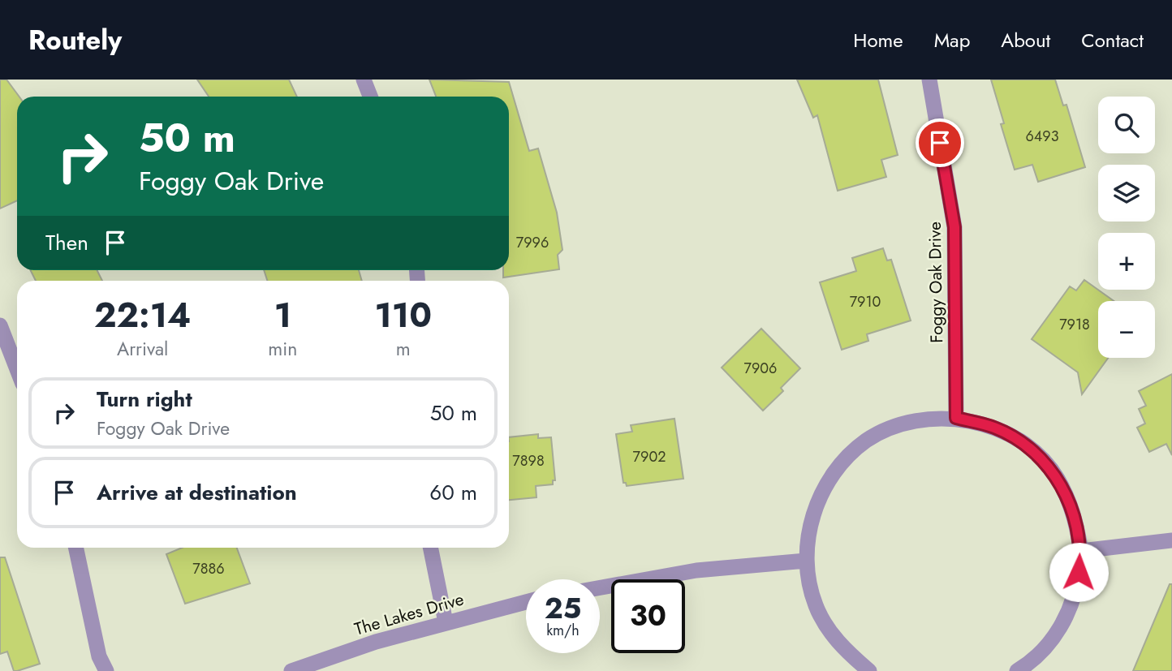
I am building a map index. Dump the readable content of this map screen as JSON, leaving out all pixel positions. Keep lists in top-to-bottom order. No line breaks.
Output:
{"streets":{"street":["Foggy Oak Drive","The Lakes Drive"]},"house_numbers":["6493","7996","7910","7918","7906","7902","7898","7886"],"page":{"header":"Routely","nav":["Home","Map","About","Contact"],"map_buttons":["+","−"],"turn":["50 m","Foggy Oak Drive"],"then":"Then","eta":["22:14","Arrival","1","min","110","m"],"list":[{"name":"Turn right","note":"Foggy Oak Drive","value":"50 m"},{"name":"Arrive at destination","value":"60 m"}],"speed":"25 km/h","limit":"30"}}
